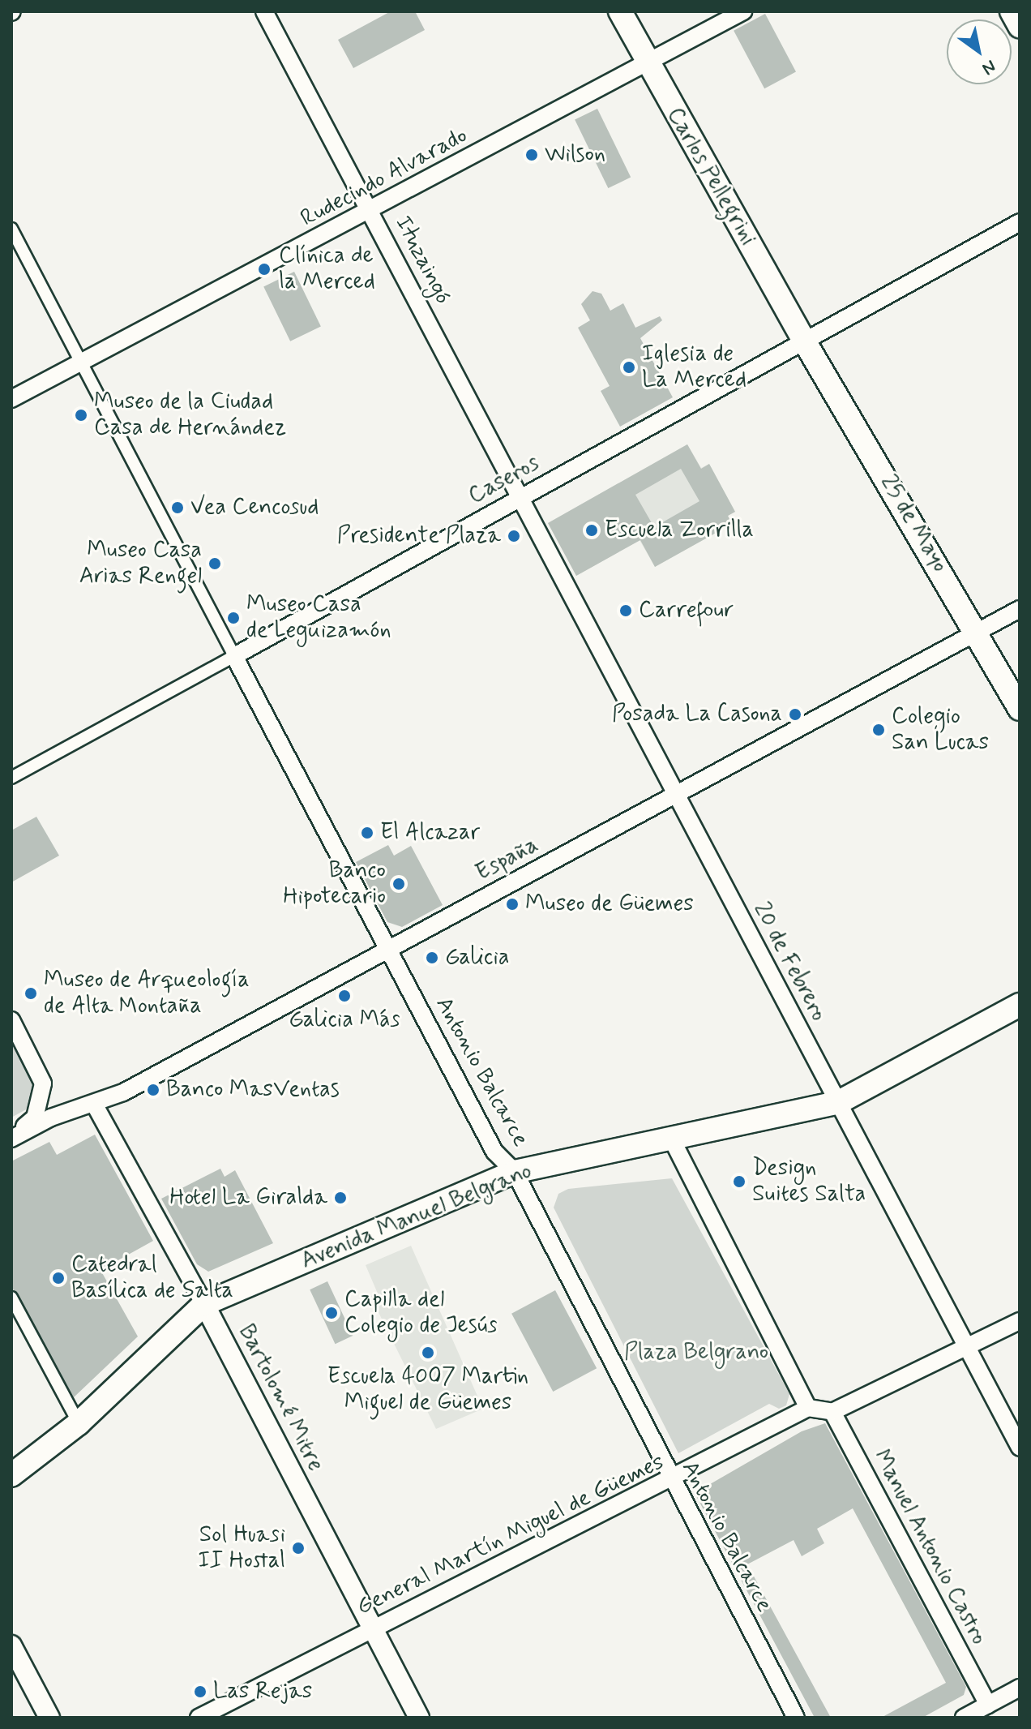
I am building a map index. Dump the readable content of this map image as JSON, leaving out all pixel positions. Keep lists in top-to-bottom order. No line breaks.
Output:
{"streets":{"main road":["Carlos Pellegrini","25 de Mayo","Avenida Manuel Belgrano"],"street":["Rudecindo Alvarado","Ituzaingó","Caseros","España","20 de Febrero","Antonio Balcarce","Bartolomé Mitre","General Martín Miguel de Güemes","Manuel Antonio Castro"]},"crossings":[["Carlos Pellegrini","Rudecindo Alvarado"],["Carlos Pellegrini","Caseros"],["Carlos Pellegrini","25 de Mayo"],["Rudecindo Alvarado","Ituzaingó"],["Ituzaingó","Caseros"],["Ituzaingó","20 de Febrero"],["Caseros","25 de Mayo"],["Caseros","20 de Febrero"],["Caseros","Antonio Balcarce"],["25 de Mayo","España"],["España","20 de Febrero"],["España","Antonio Balcarce"],["España","Bartolomé Mitre"],["20 de Febrero","Avenida Manuel Belgrano"],["Antonio Balcarce","Avenida Manuel Belgrano"],["Antonio Balcarce","General Martín Miguel de Güemes"],["Avenida Manuel Belgrano","Bartolomé Mitre"],["Bartolomé Mitre","General Martín Miguel de Güemes"]],"parks":["Plaza Belgrano"],"places":["Wilson","Clínica de la Merced","Iglesia de La Merced","Museo de la Ciudad Casa de Hernández","Vea Cencosud","Escuela Zorrilla","Presidente Plaza","Museo Casa Arias Rengel","Carrefour","Museo Casa de Leguizamón","Posada La Casona","Colegio San Lucas","El Alcazar","Banco Hipotecario","Museo de Güemes","Galicia","Museo de Arqueología de Alta Montaña","Galicia Más","Banco MasVentas","Design Suites Salta","Hotel La Giralda","Catedral Basílica de Salta","Capilla del Colegio de Jesús","Escuela 4007 Martin Miguel de Güemes","Sol Huasi II Hostal","Las Rejas"],"north":"bottom right"}
